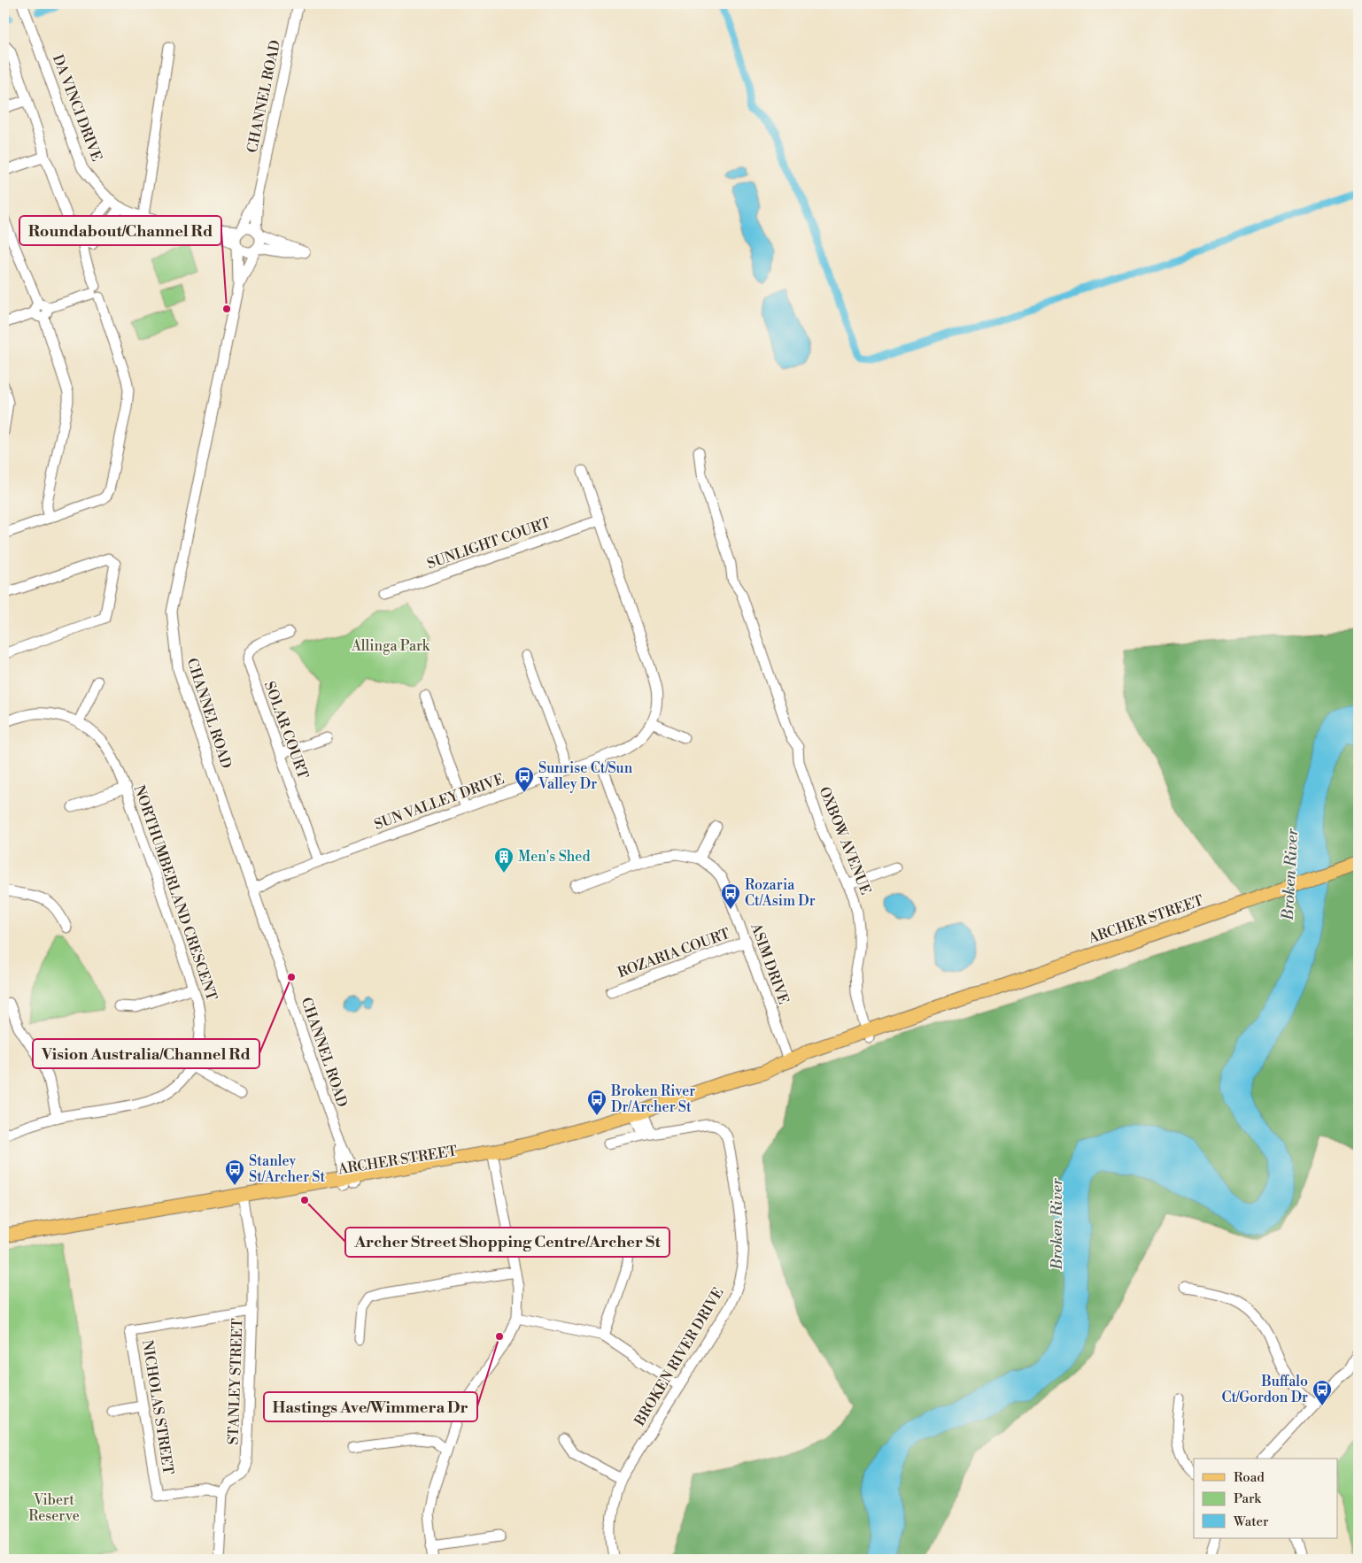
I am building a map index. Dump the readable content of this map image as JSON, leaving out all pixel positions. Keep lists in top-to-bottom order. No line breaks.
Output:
{"streets":{"main road":["ARCHER STREET"],"street":["CHANNEL ROAD","DA VINCI DRIVE","SUNLIGHT COURT","SOLAR COURT","SUN VALLEY DRIVE","OXBOW AVENUE","NORTHUMBERLAND CRESCENT","ROZARIA COURT","ASIM DRIVE","BROKEN RIVER DRIVE","STANLEY STREET","NICHOLAS STREET"]},"crossings":[["CHANNEL ROAD","DA VINCI DRIVE"],["CHANNEL ROAD","SUN VALLEY DRIVE"],["CHANNEL ROAD","ARCHER STREET"],["SUNLIGHT COURT","SUN VALLEY DRIVE"],["SOLAR COURT","SUN VALLEY DRIVE"],["OXBOW AVENUE","ARCHER STREET"],["ARCHER STREET","ASIM DRIVE"],["ARCHER STREET","STANLEY STREET"],["ROZARIA COURT","ASIM DRIVE"],["STANLEY STREET","NICHOLAS STREET"]],"water":["Broken River"],"parks":["Allinga Park","Vibert Reserve"],"places":{"other":["Roundabout/Channel Rd","Vision Australia/Channel Rd","Archer Street Shopping Centre/Archer St","Hastings Ave/Wimmera Dr"],"bus stop":["Sunrise Ct/Sun Valley Dr","Rozaria Ct/Asim Dr","Broken River Dr/Archer St","Stanley St/Archer St","Buffalo Ct/Gordon Dr"],"building":["Men's Shed"]},"legend":["Road","Park","Water"]}
